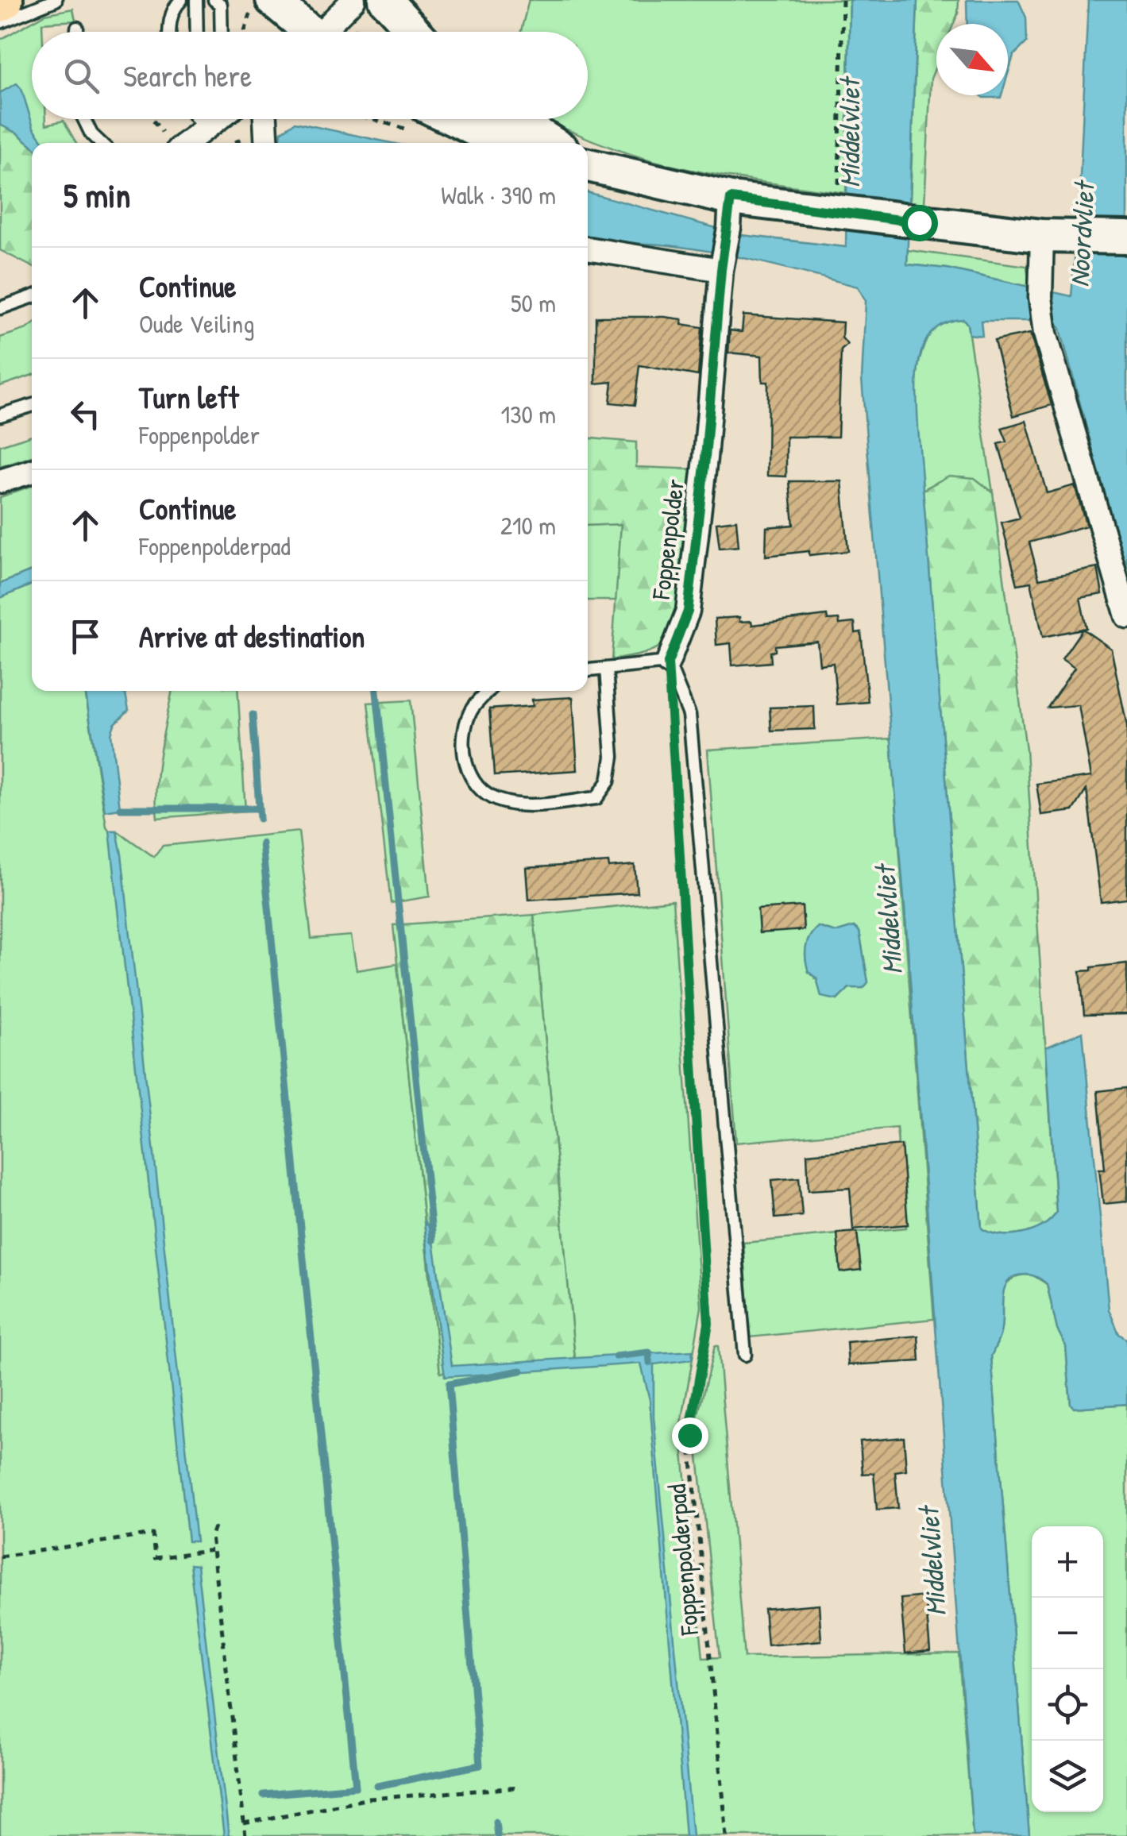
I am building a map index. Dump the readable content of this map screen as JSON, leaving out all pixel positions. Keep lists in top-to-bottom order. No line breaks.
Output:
{"streets":{"street":["Foppenpolder"],"path":["Foppenpolderpad"]},"water":["Middelvliet","Noordvliet"],"north":"bottom right","page":{"search":"Search here","heading":["5 min","Walk · 390 m"],"list":[["Continue","Oude Veiling","50 m"],["Turn left","Foppenpolder","130 m"],["Continue","Foppenpolderpad","210 m"],"Arrive at destination"],"map_buttons":["+","−"]}}
